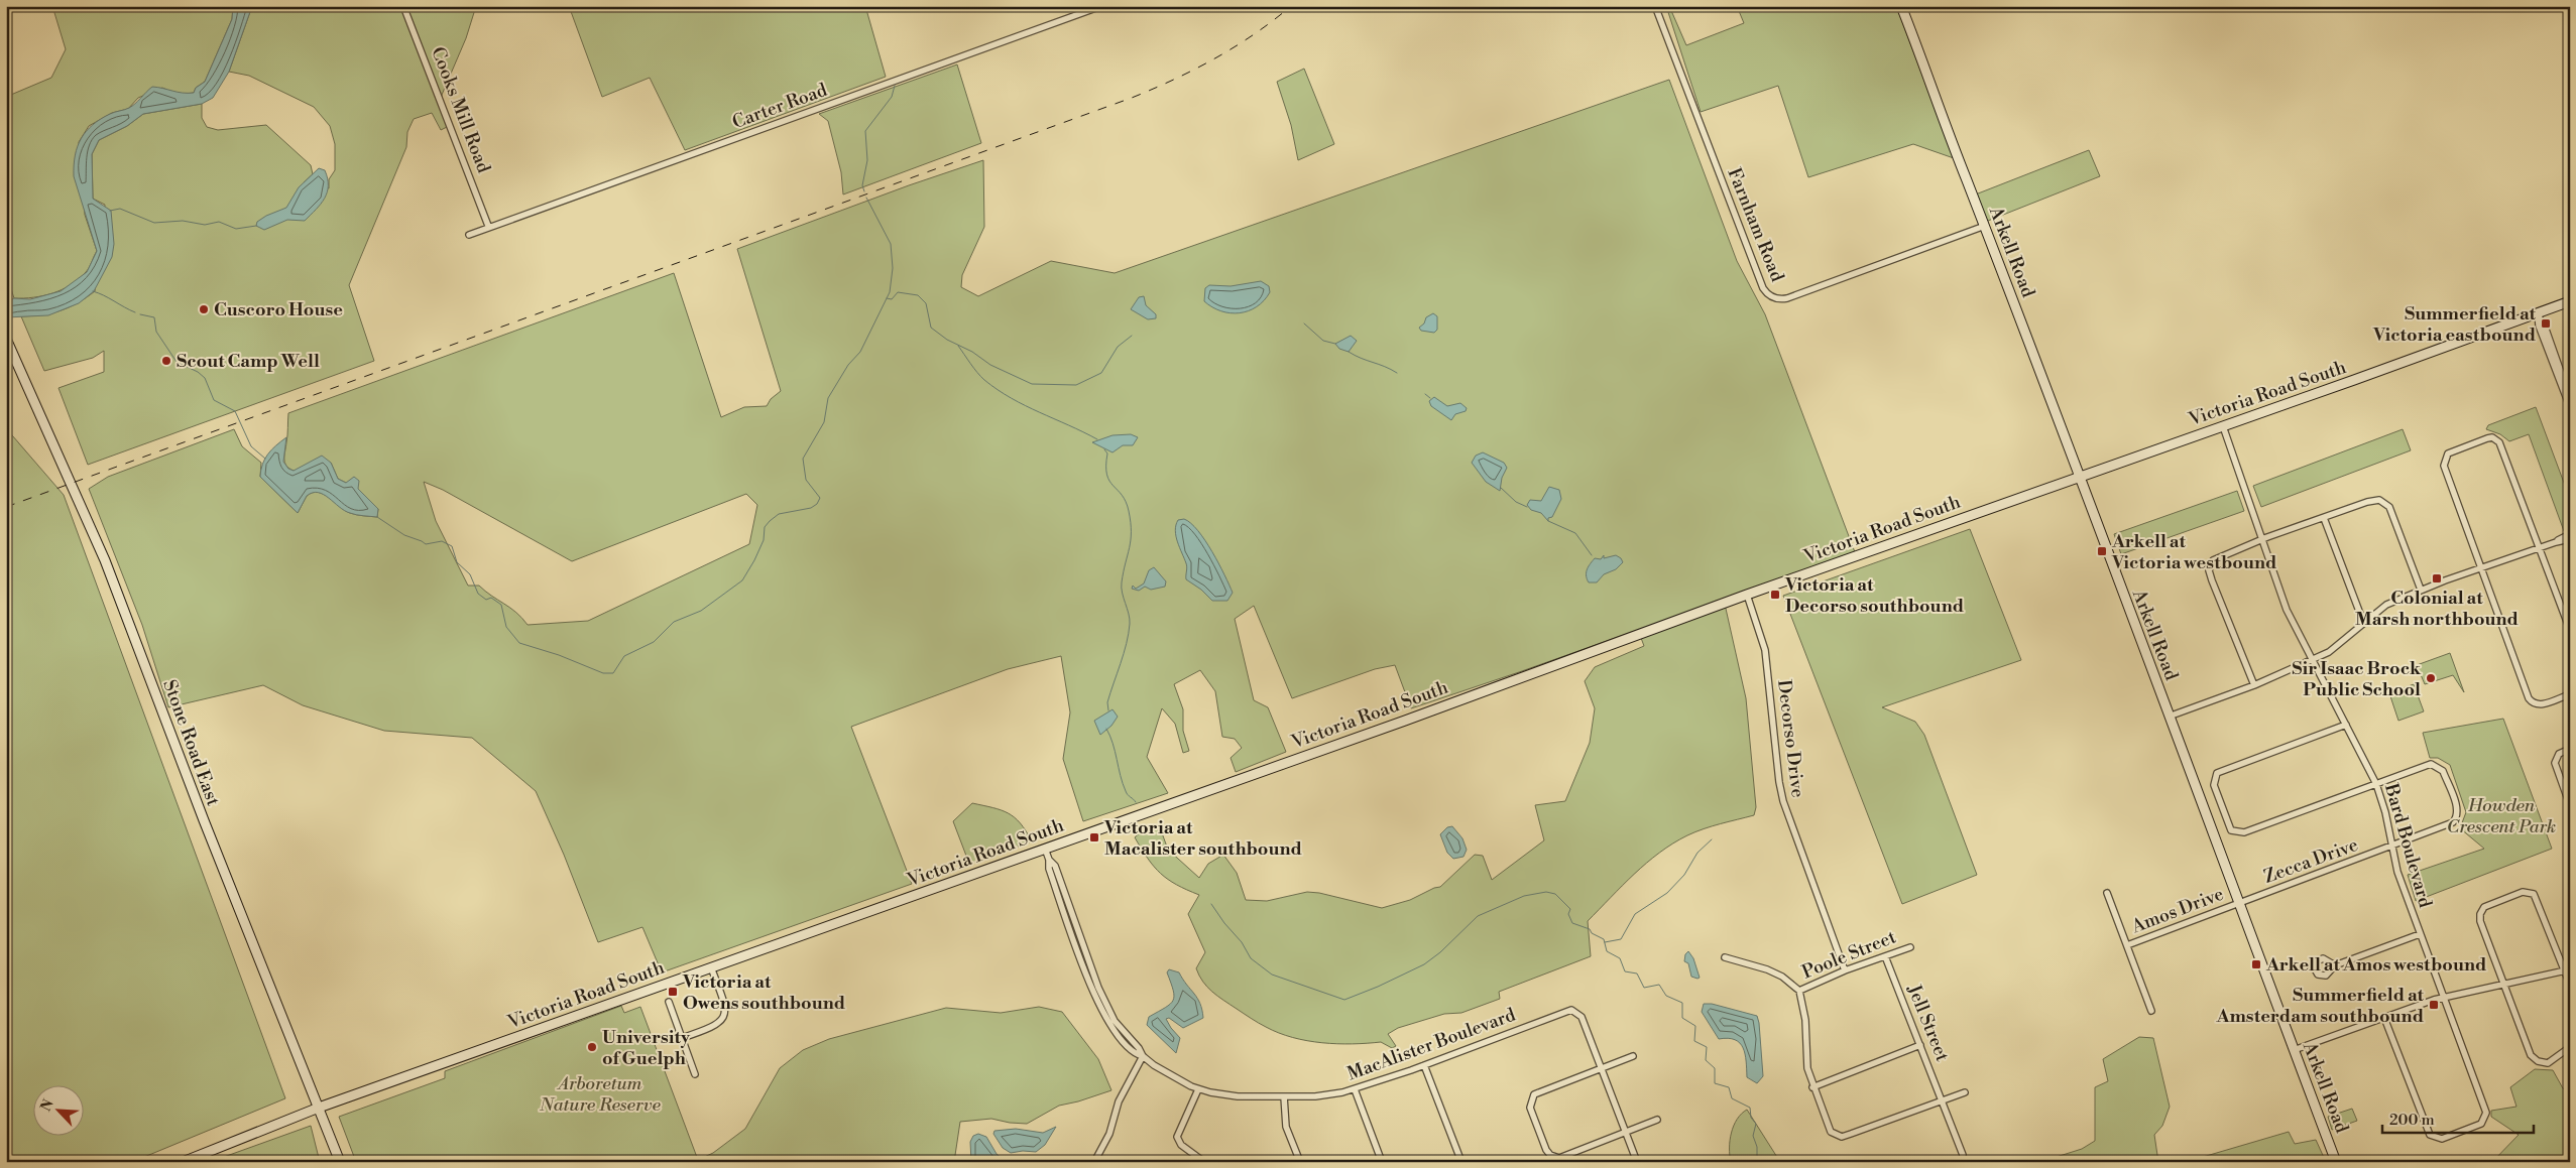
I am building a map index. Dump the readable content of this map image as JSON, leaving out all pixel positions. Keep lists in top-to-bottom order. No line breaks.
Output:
{"streets":{"main road":["Arkell Road","Victoria Road South","Stone Road East"],"street":["Carter Road","Cooks Mill Road","Farnham Road","Decorso Drive","Bard Boulevard","Zecca Drive","Amos Drive","Poole Street","Jell Street","MacAlister Boulevard"]},"crossings":[["Carter Road","Cooks Mill Road"],["Farnham Road","Arkell Road"],["Arkell Road","Victoria Road South"],["Arkell Road","Zecca Drive"],["Arkell Road","Amos Drive"],["Victoria Road South","Decorso Drive"],["Victoria Road South","Stone Road East"],["Victoria Road South","Bard Boulevard"],["Victoria Road South","MacAlister Boulevard"],["Decorso Drive","Poole Street"],["Bard Boulevard","Zecca Drive"],["Zecca Drive","Amos Drive"],["Poole Street","Jell Street"]],"parks":["Howden Crescent Park","Arboretum Nature Reserve"],"places":{"other":["Cuscoro House","Scout Camp Well","Sir Isaac Brock Public School","University of Guelph"],"transit":["Summerfield at Victoria eastbound","Arkell at Victoria westbound","Colonial at Marsh northbound","Victoria at Decorso southbound","Victoria at Macalister southbound","Arkell at Amos westbound","Victoria at Owens southbound","Summerfield at Amsterdam southbound"]},"scale_bar":"200 m","north":"top left"}
